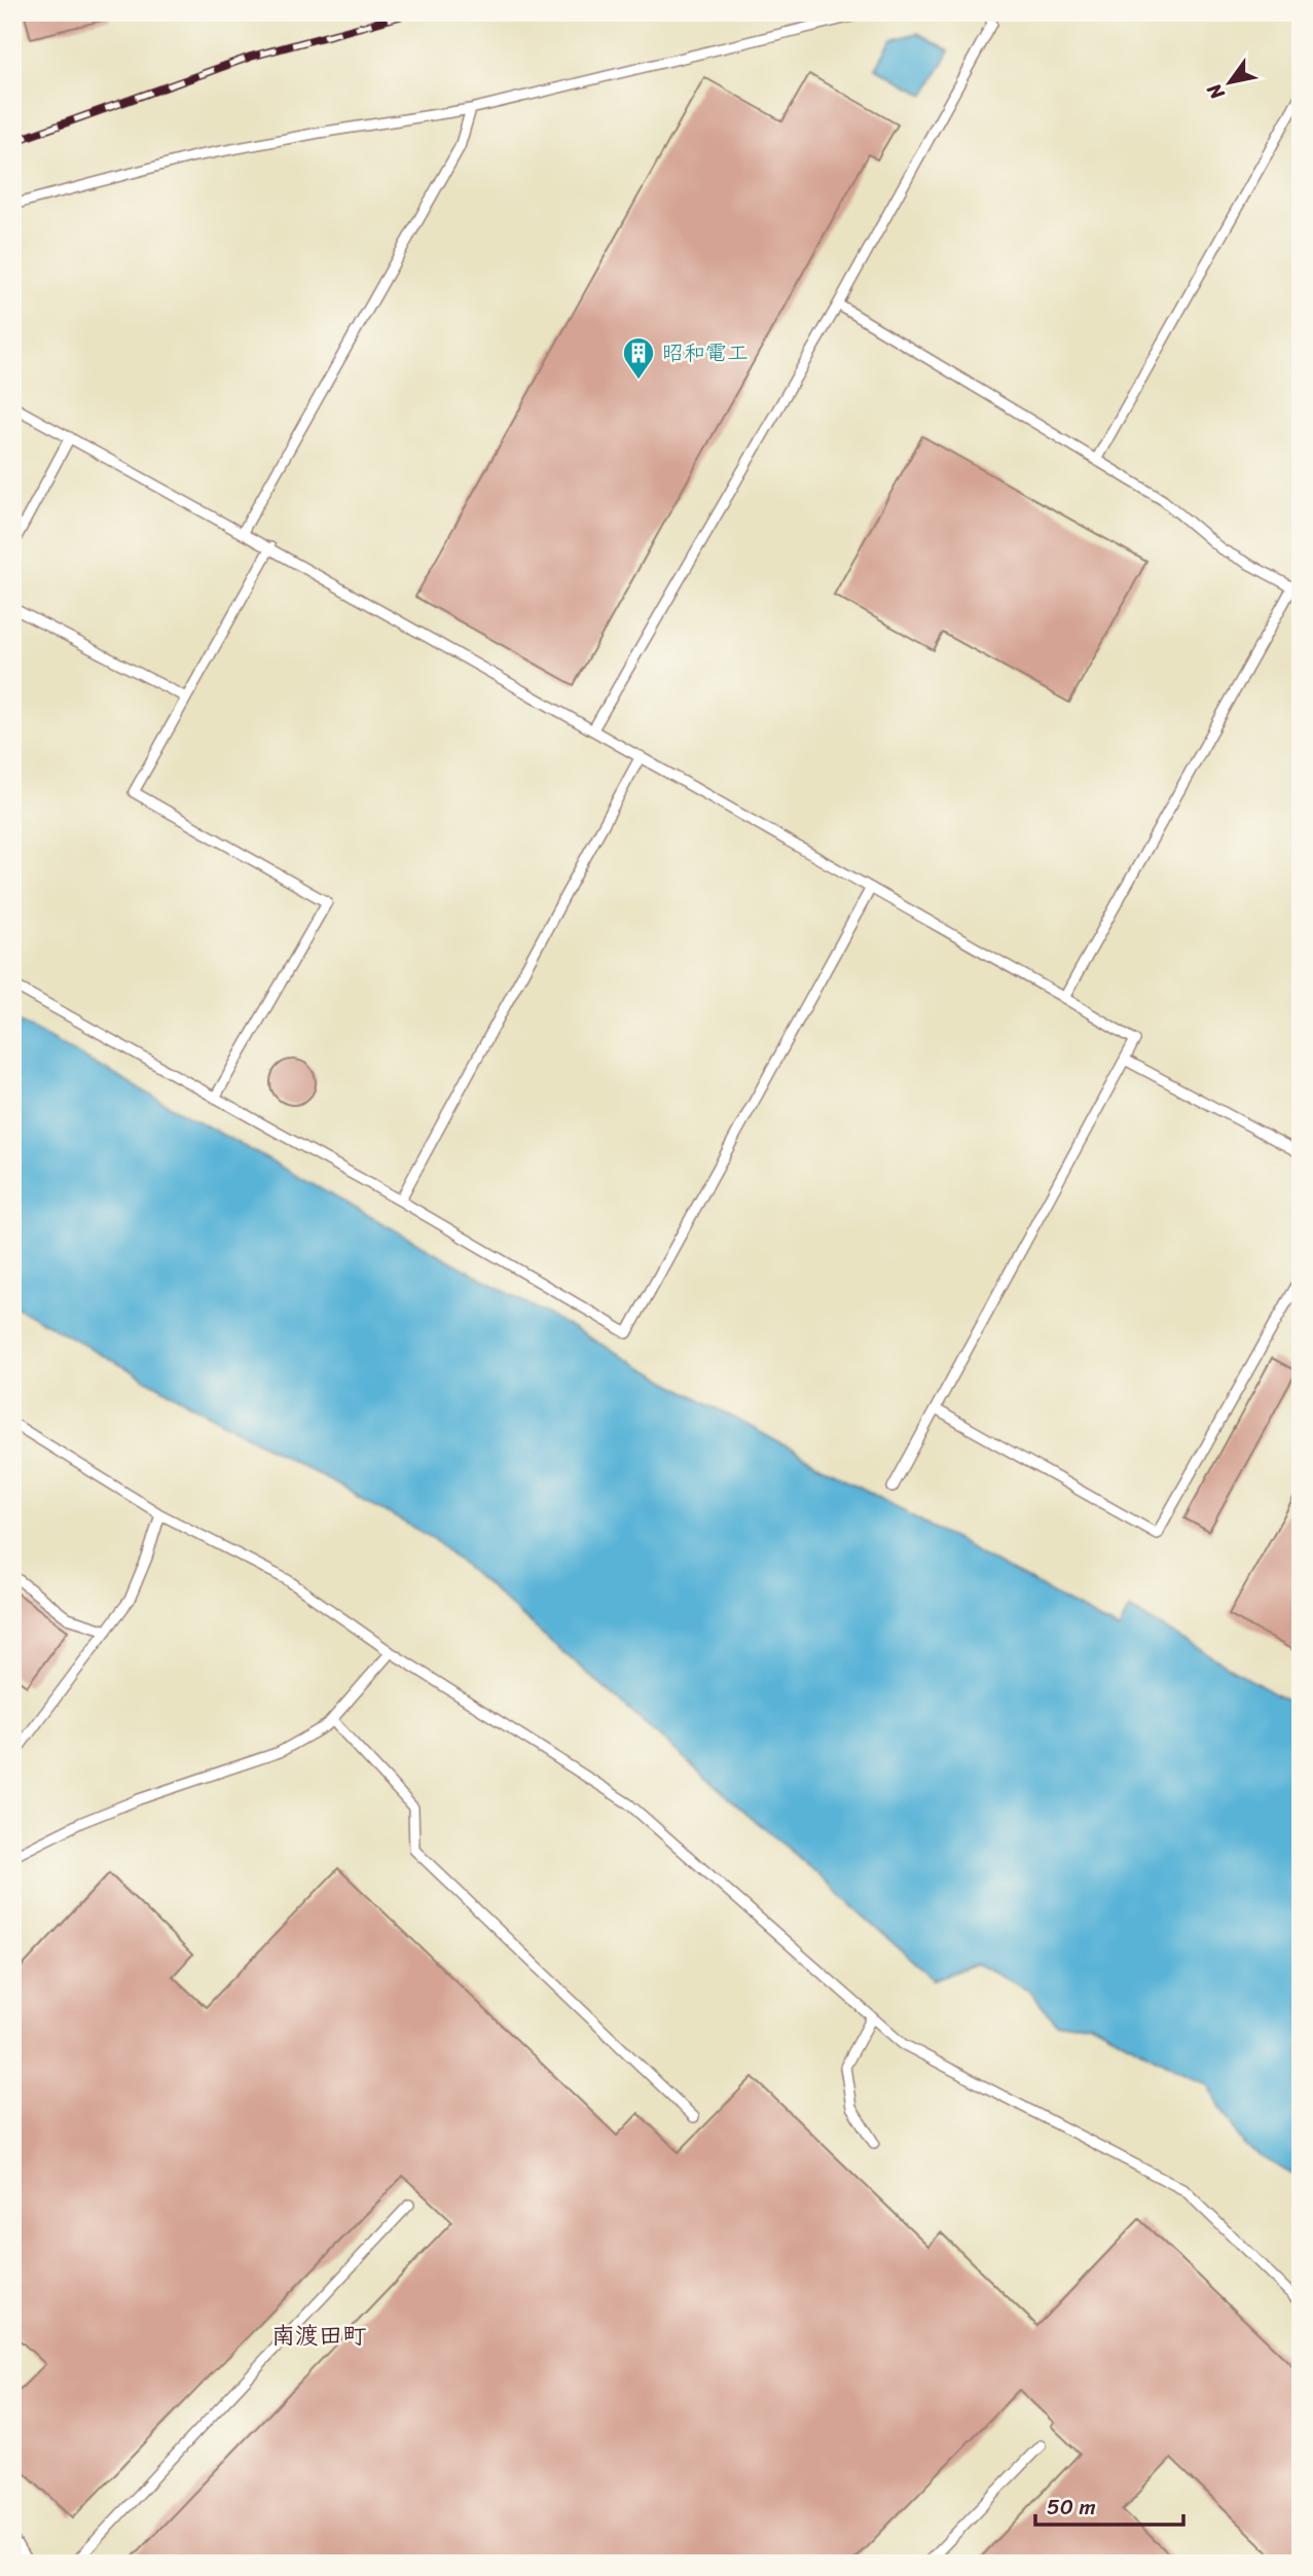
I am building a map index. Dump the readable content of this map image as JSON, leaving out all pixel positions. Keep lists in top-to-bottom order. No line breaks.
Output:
{"districts":["南渡田町"],"places":{"building":["昭和電工"]},"scale_bar":"50 m","north":"bottom left"}
